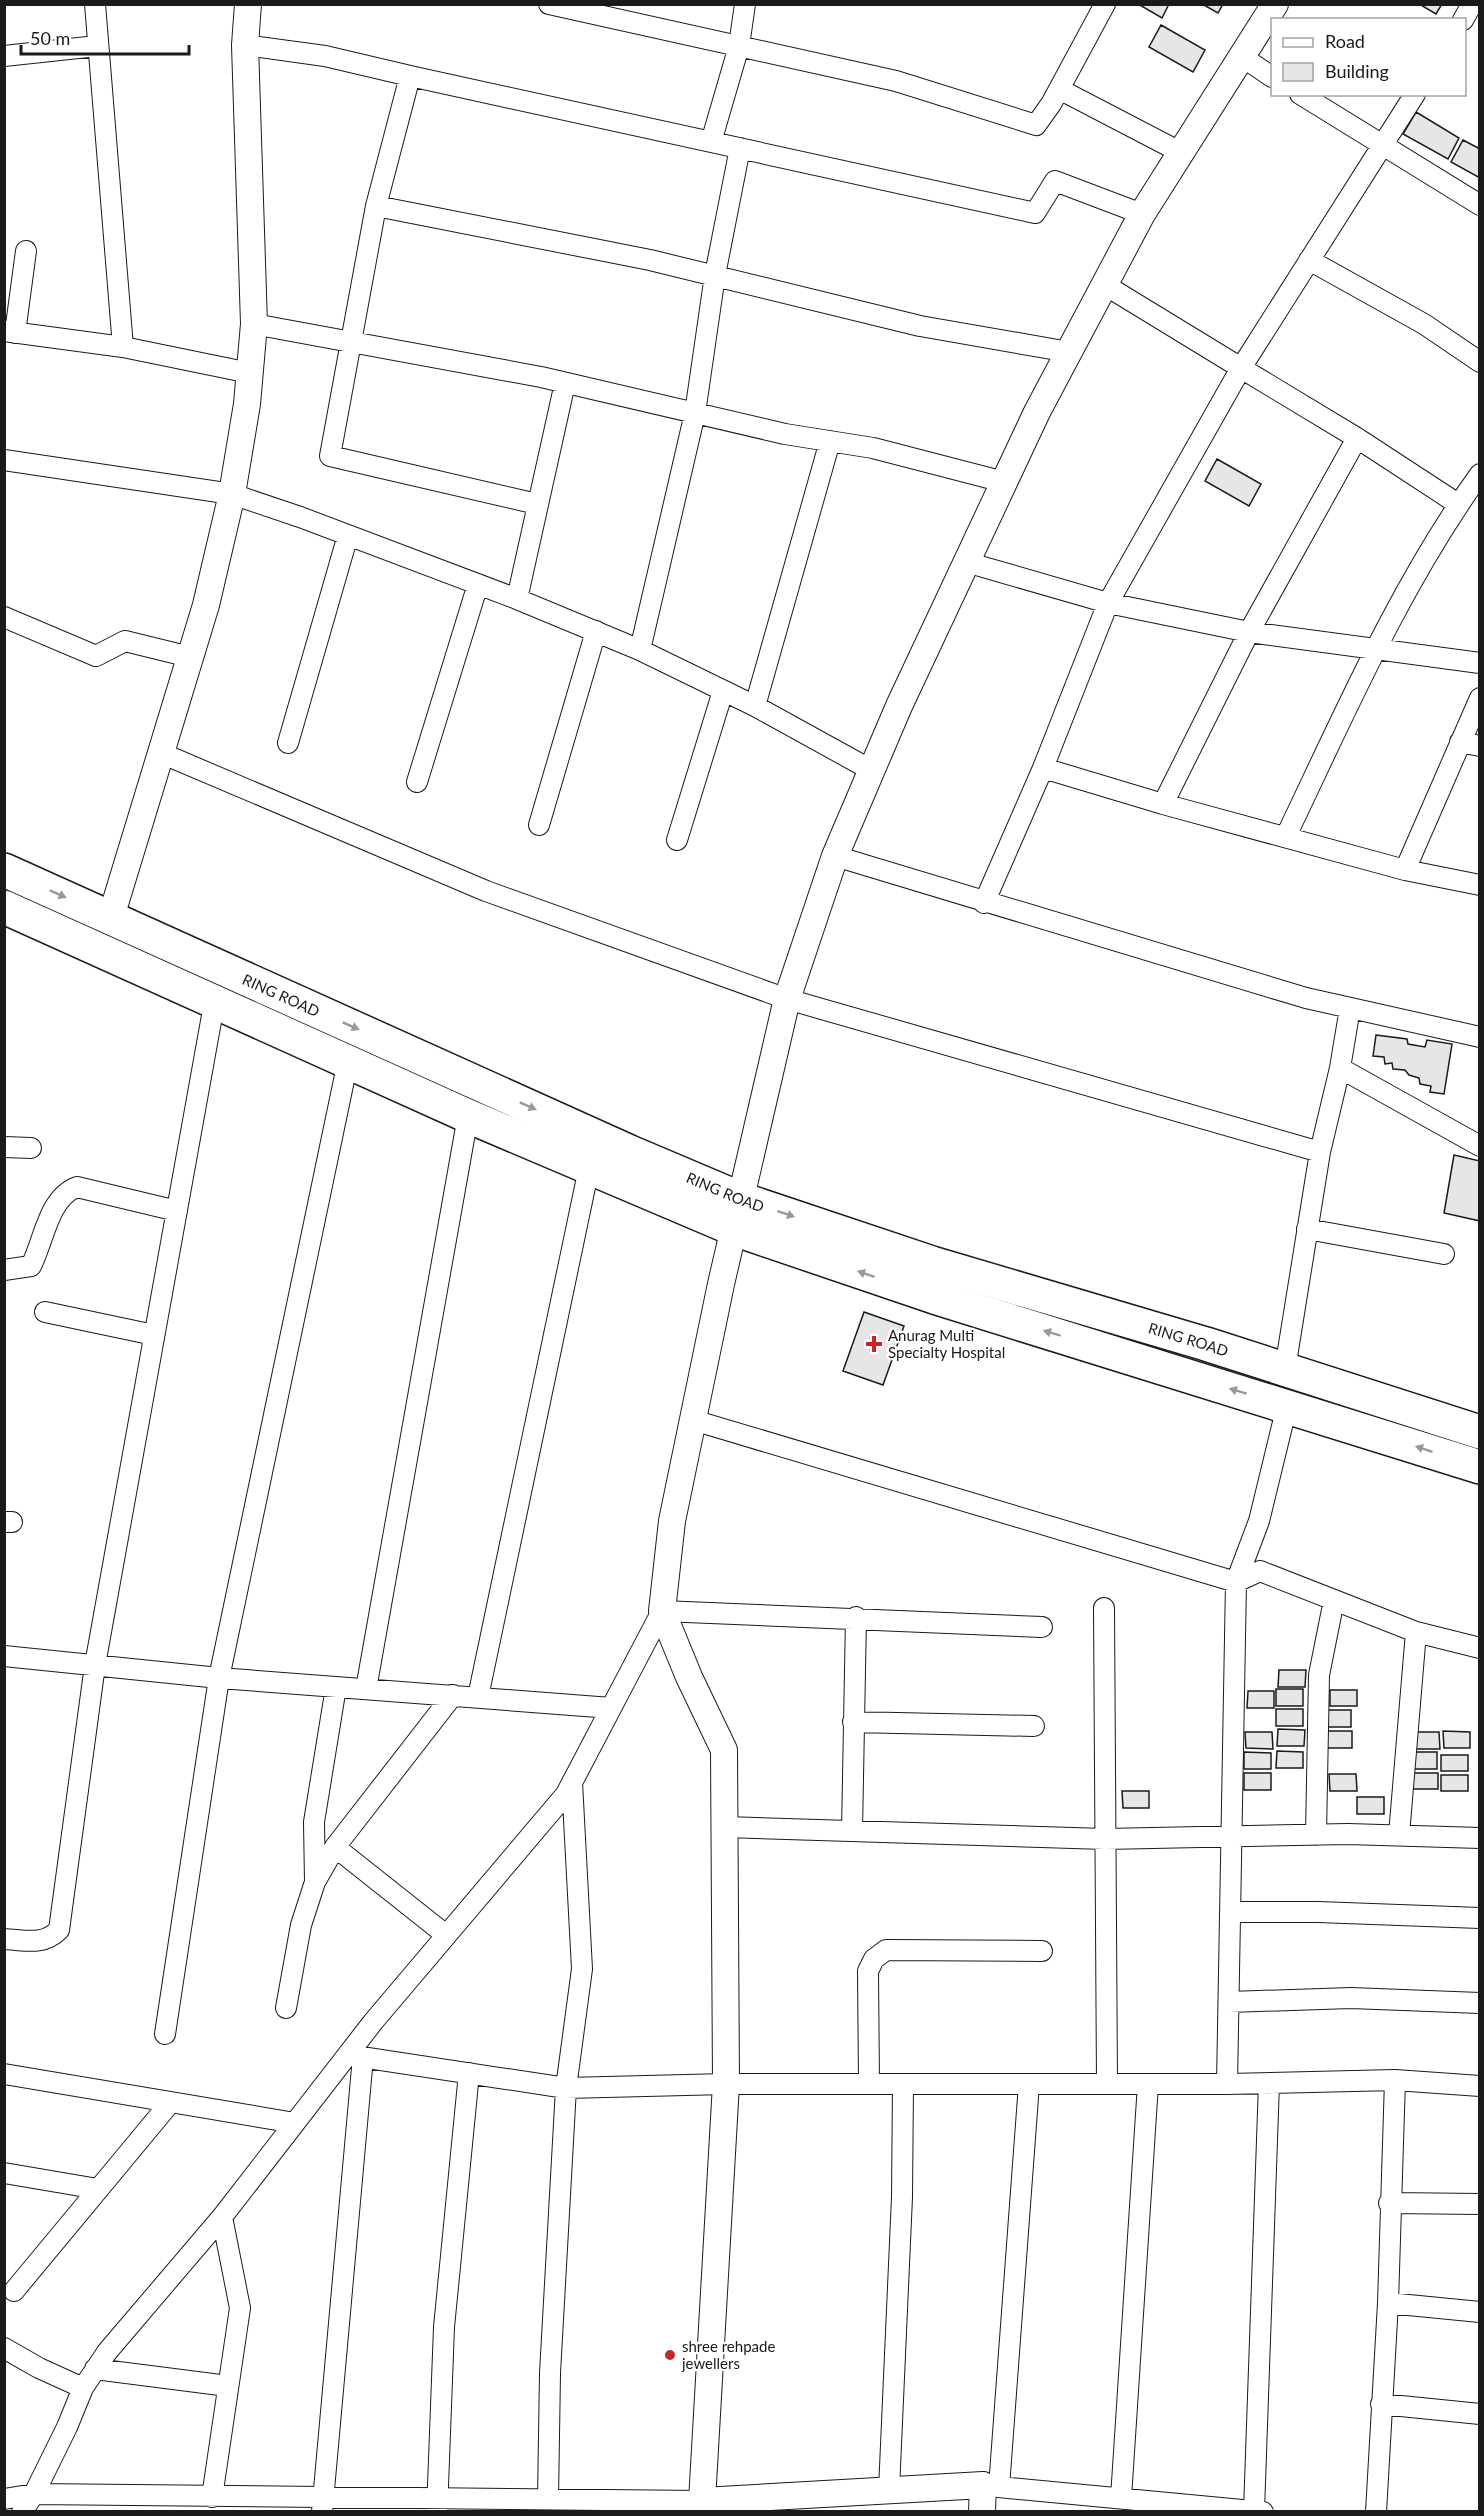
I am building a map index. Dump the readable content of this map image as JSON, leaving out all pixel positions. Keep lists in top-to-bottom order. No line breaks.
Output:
{"streets":{"highway":["RING ROAD"]},"places":{"health":["Anurag Multi Specialty Hospital"],"other":["shree rehpade jewellers"]},"legend":["Road","Building"],"scale_bar":"50 m"}
